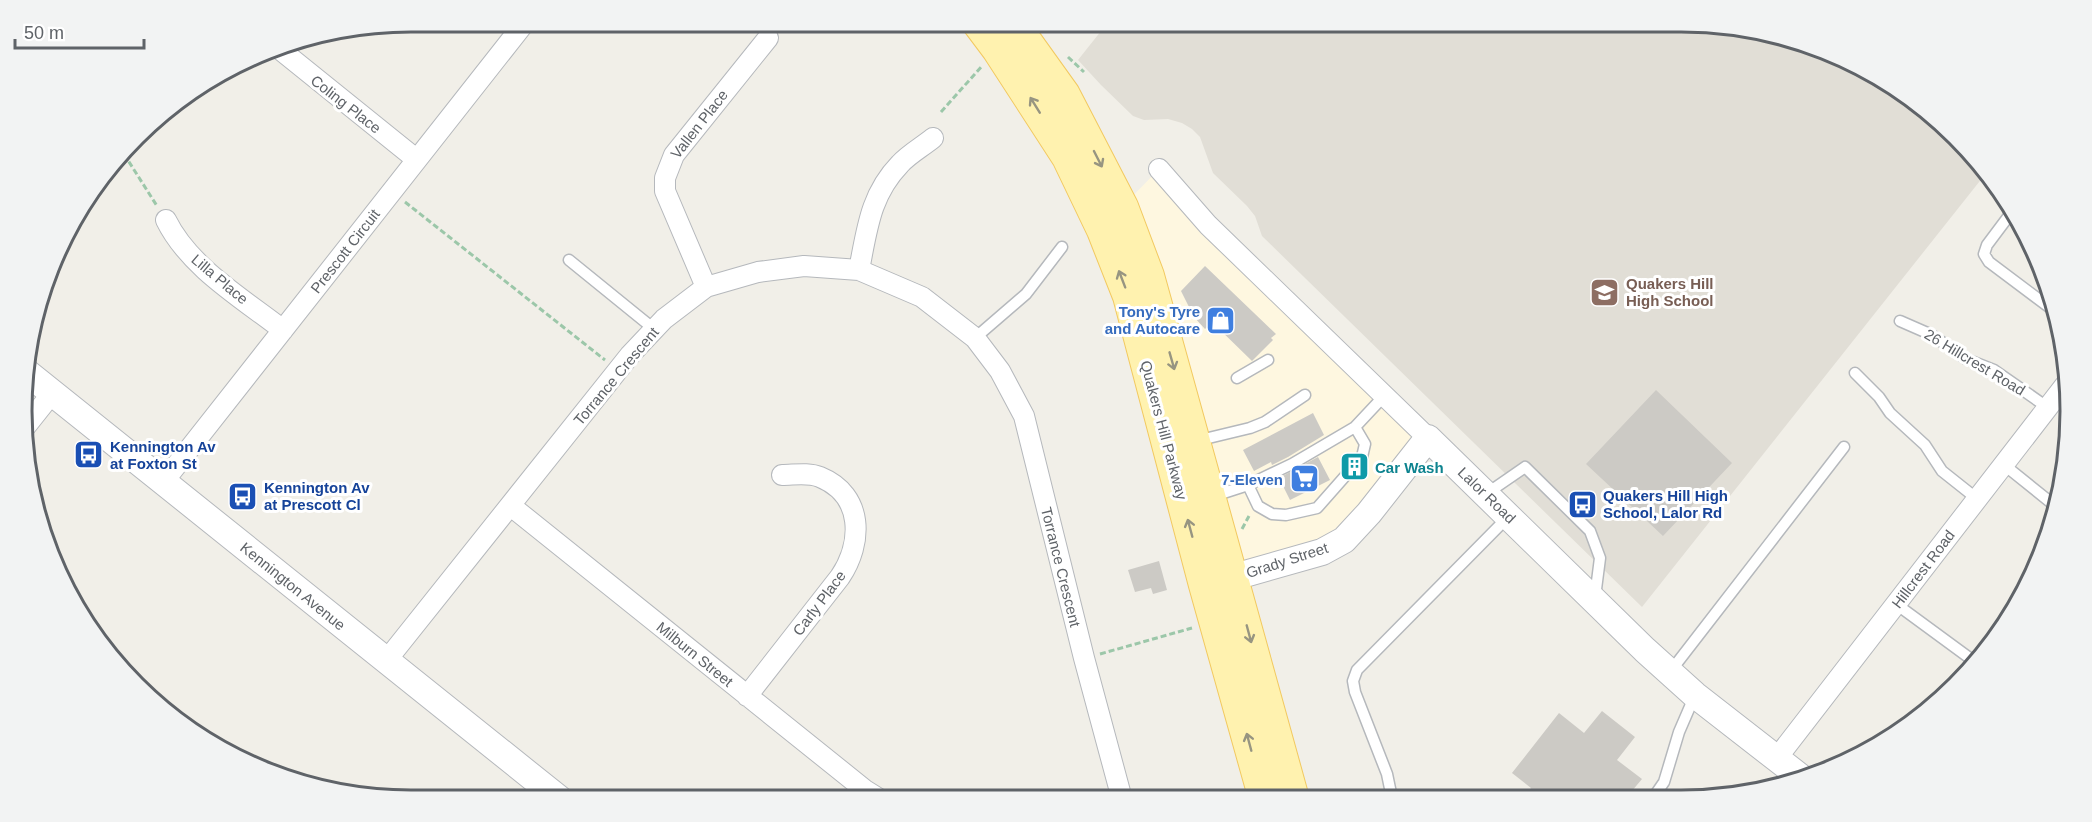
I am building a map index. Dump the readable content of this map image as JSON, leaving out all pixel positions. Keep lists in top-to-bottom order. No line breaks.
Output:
{"streets":{"main road":["Quakers Hill Parkway"],"street":["Coling Place","Vallen Place","Prescott Circuit","Lilla Place","Torrance Crescent","Lalor Road","Grady Street","Hillcrest Road","Kennington Avenue","Carly Place","Milburn Street"],"lane":["26 Hillcrest Road"]},"crossings":[["Coling Place","Prescott Circuit"],["Vallen Place","Torrance Crescent"],["Prescott Circuit","Lilla Place"],["Prescott Circuit","Kennington Avenue"],["26 Hillcrest Road","Hillcrest Road"],["Torrance Crescent","Kennington Avenue"],["Torrance Crescent","Milburn Street"],["Quakers Hill Parkway","Grady Street"],["Lalor Road","Grady Street"],["Lalor Road","Hillcrest Road"],["Carly Place","Milburn Street"]],"places":{"school or university":["Quakers Hill High School"],"shop":["Tony's Tyre and Autocare"],"bus stop":["Kennington Av at Foxton St","Kennington Av at Prescott Cl","Quakers Hill High School, Lalor Rd"],"building":["Car Wash"],"supermarket":["7-Eleven"]},"scale_bar":"50 m"}
